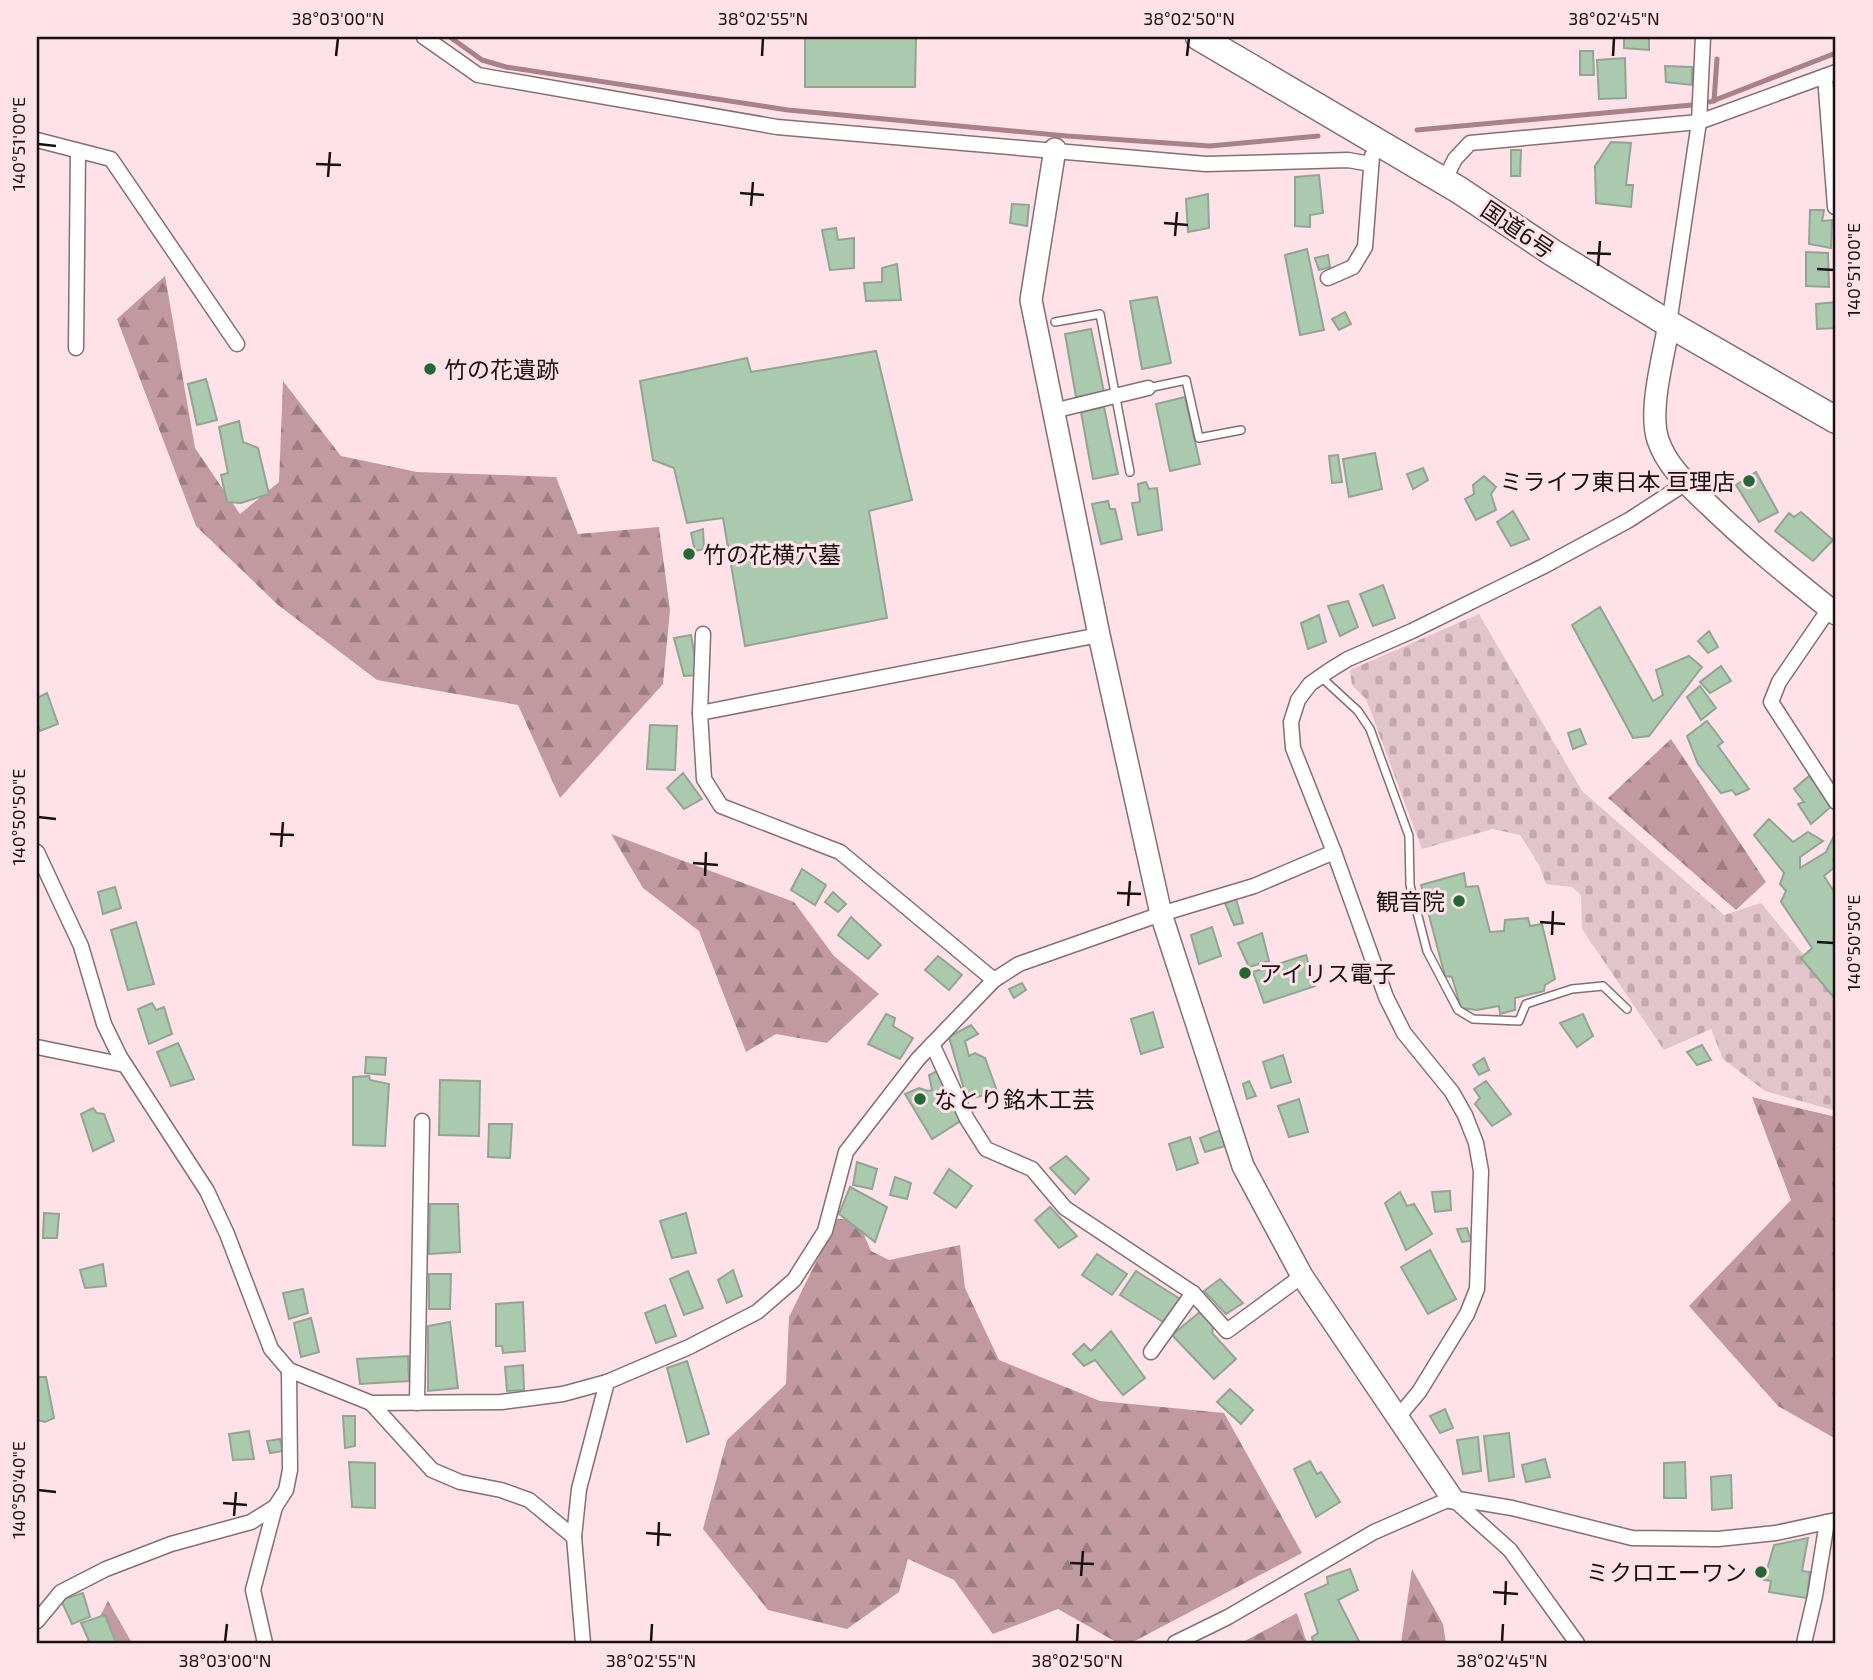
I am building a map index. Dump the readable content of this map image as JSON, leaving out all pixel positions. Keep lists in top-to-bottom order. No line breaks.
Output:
{"streets":{"highway":["国道6号"]},"places":["竹の花遺跡","ミライフ東日本 亘理店","竹の花横穴墓","観音院","アイリス電子","なとり銘木工芸","ミクロエーワン"],"coordinates":["38°03'00\"N","38°02'55\"N","38°02'50\"N","38°02'45\"N","140°51'00\"E","140°50'50\"E","140°50'40\"E"]}
